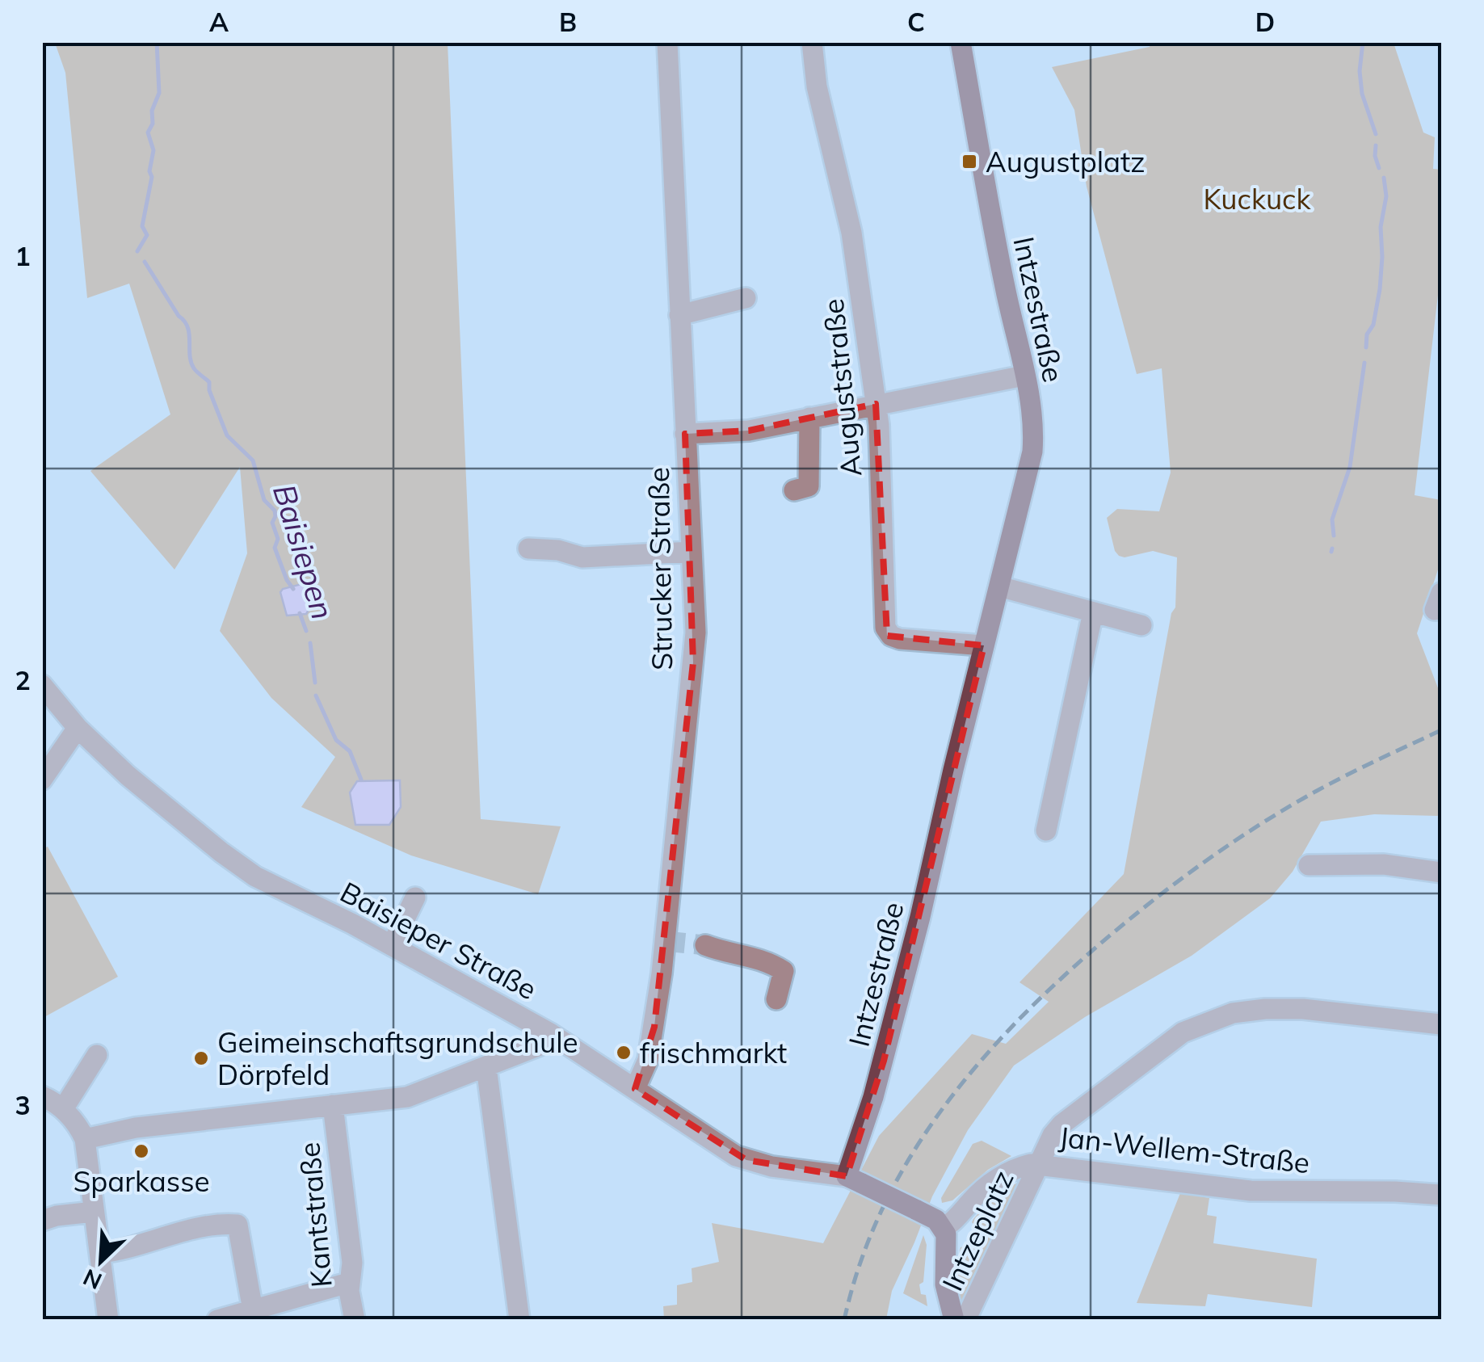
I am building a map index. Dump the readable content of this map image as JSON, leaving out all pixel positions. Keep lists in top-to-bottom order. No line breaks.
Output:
{"streets":{"main road":["Intzestraße"],"street":["Auguststraße","Strucker Straße","Baisieper Straße","Jan-Wellem-Straße","Kantstraße","Intzeplatz"]},"crossings":[["Intzestraße","Auguststraße"],["Intzestraße","Baisieper Straße"],["Strucker Straße","Baisieper Straße"],["Jan-Wellem-Straße","Intzeplatz"]],"water":["Baisiepen"],"parks":["Kuckuck"],"places":{"transit":["Augustplatz"],"other":["frischmarkt","Geimeinschaftsgrundschule Dörpfeld","Sparkasse"]},"north":"bottom left","grid":{"columns":["A","B","C","D"],"rows":["1","2","3"]}}
